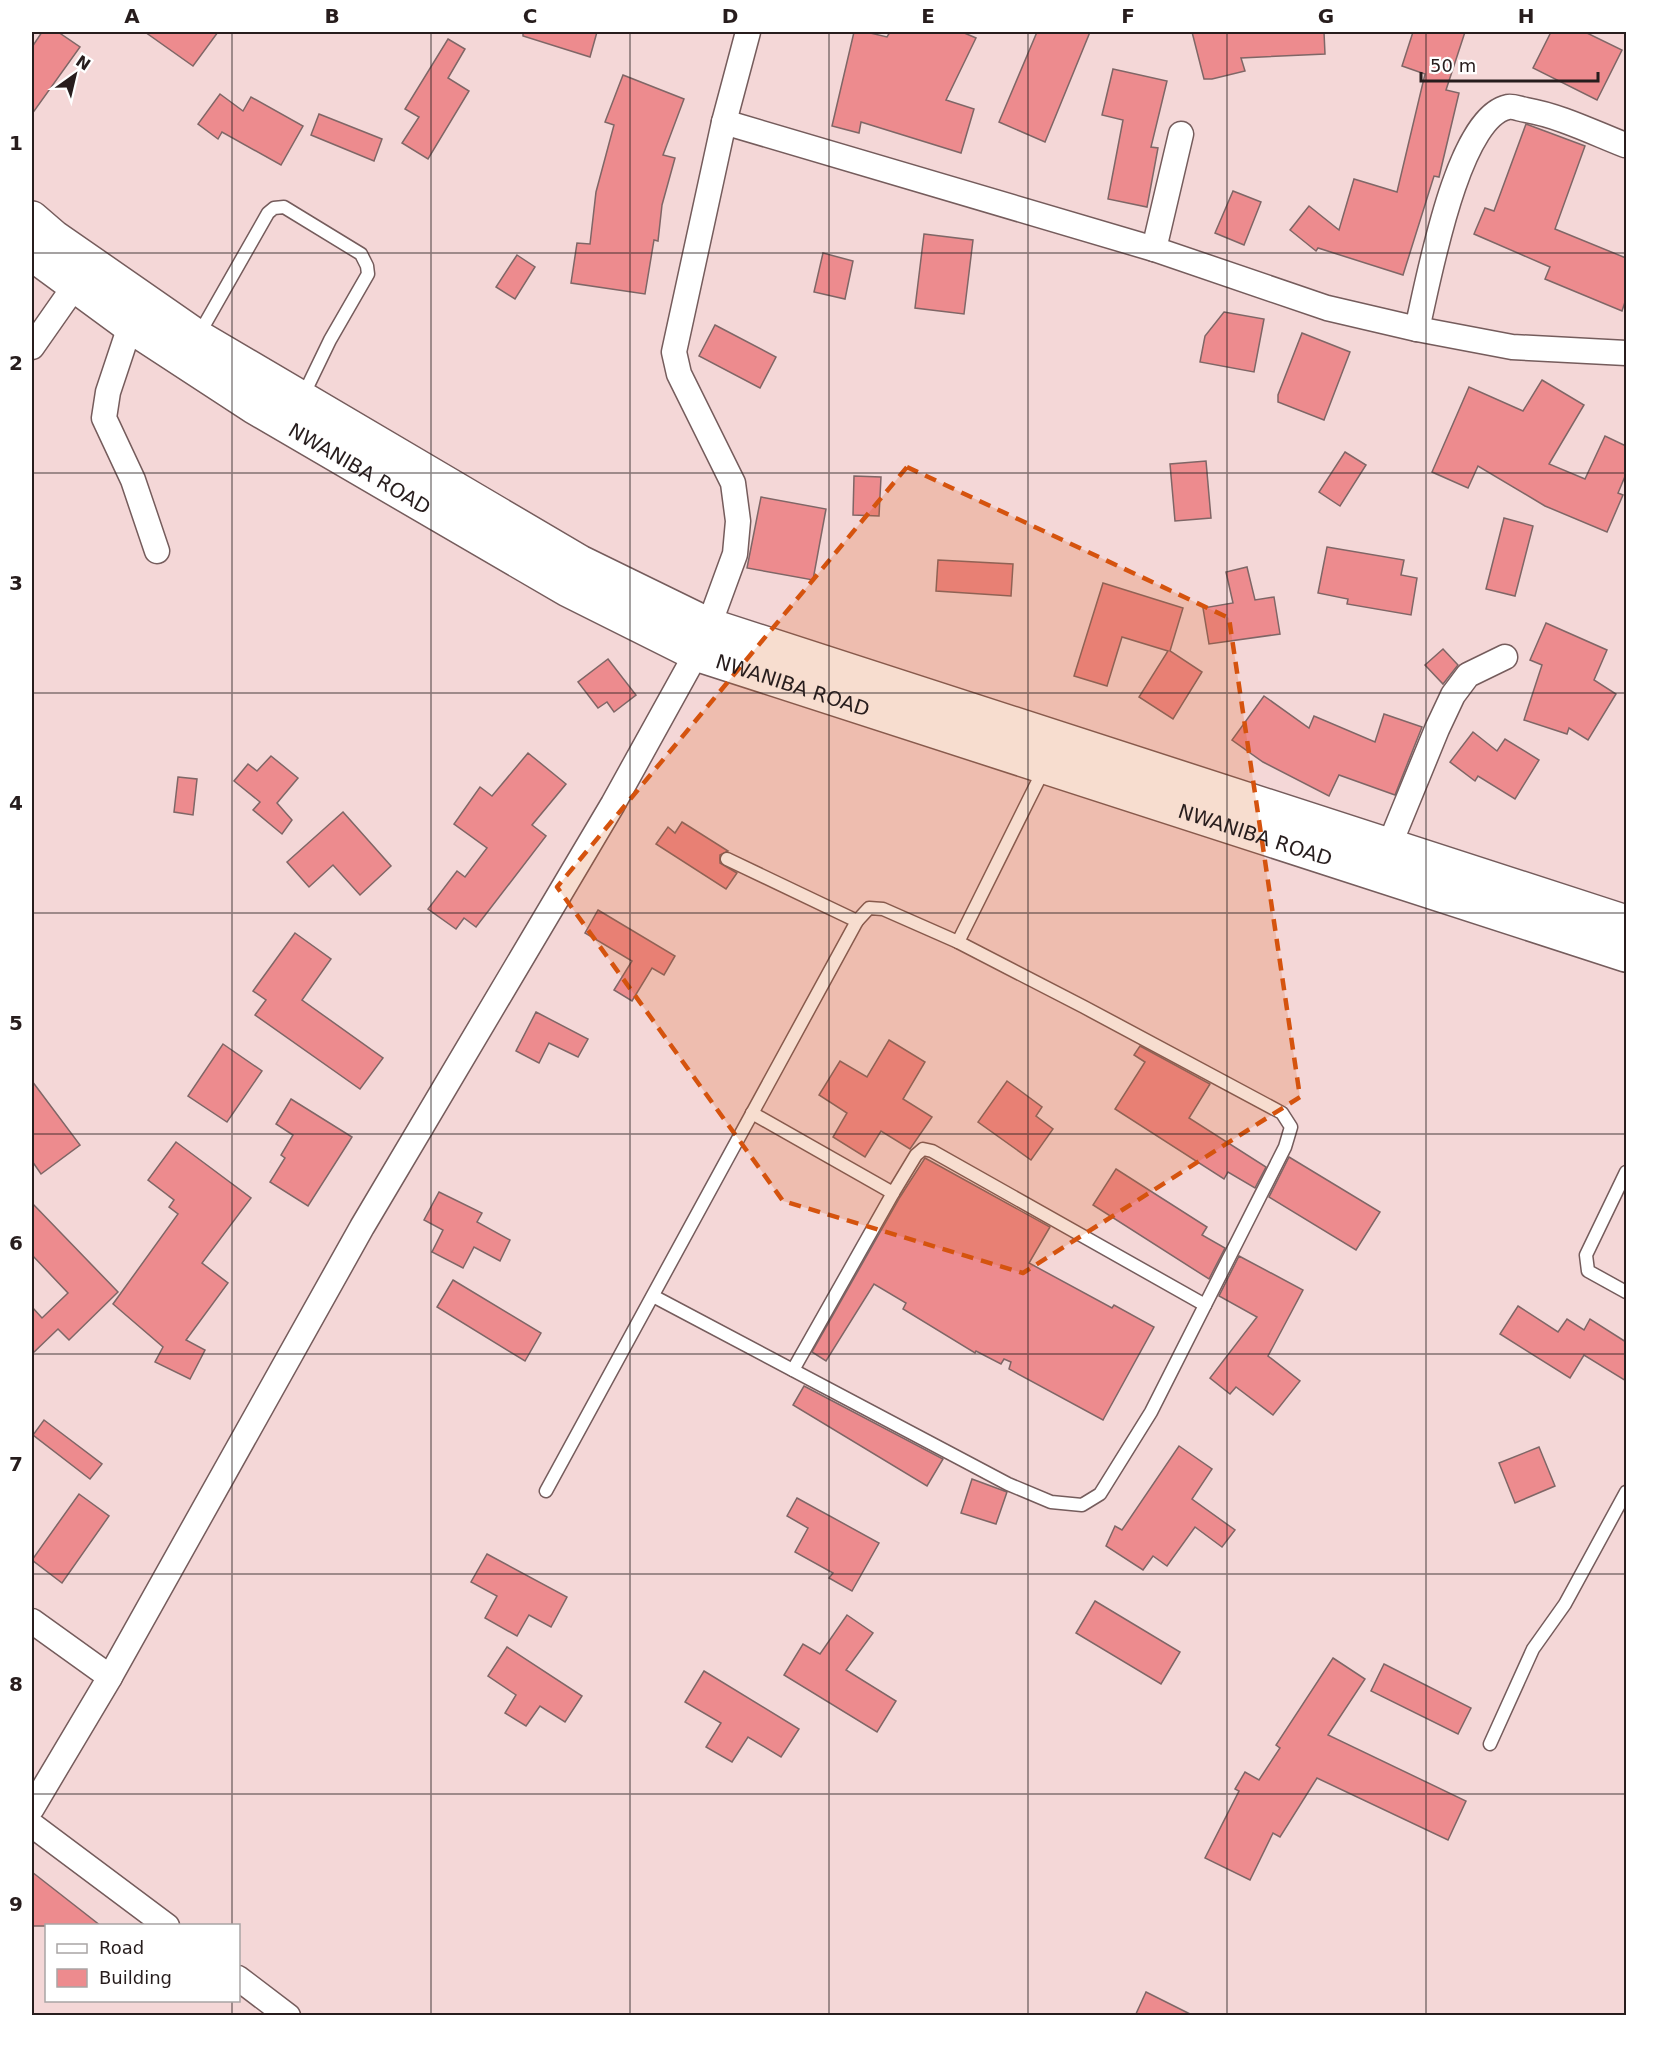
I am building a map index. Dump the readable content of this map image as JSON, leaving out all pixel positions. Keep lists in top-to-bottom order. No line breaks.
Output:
{"streets":{"main road":["NWANIBA ROAD"]},"legend":["Road","Building"],"scale_bar":"50 m","north":"top right","grid":{"columns":["A","B","C","D","E","F","G","H"],"rows":["1","2","3","4","5","6","7","8","9"]}}
